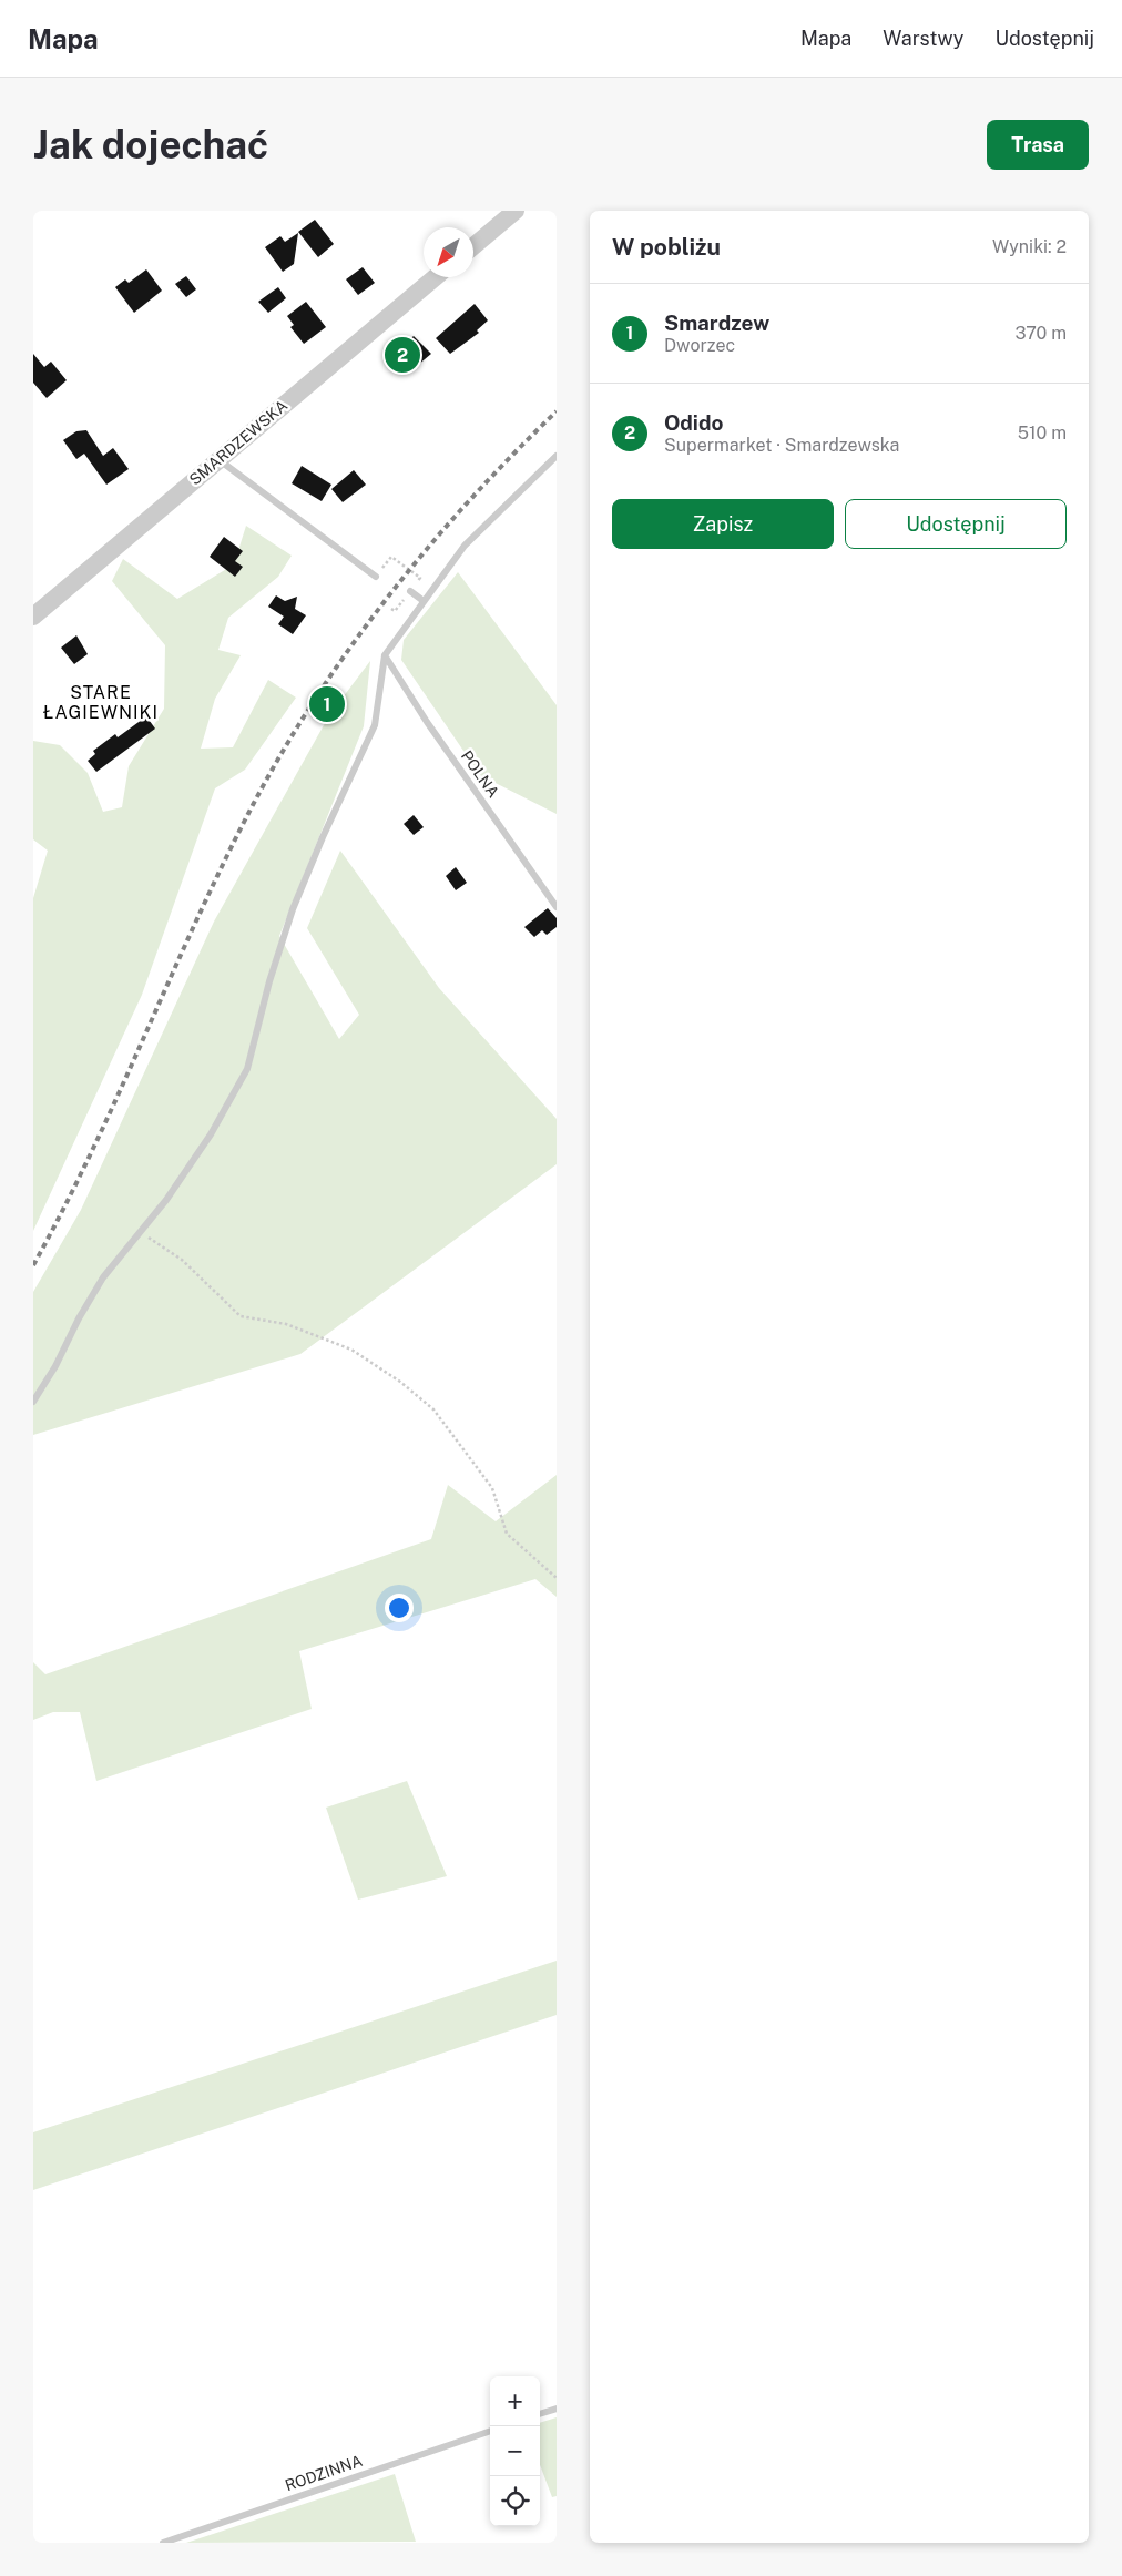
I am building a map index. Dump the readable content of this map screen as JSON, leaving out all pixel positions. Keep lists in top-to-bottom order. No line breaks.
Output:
{"streets":{"street":["SMARDZEWSKA"],"lane":["POLNA","RODZINNA"]},"districts":["STARE ŁAGIEWNIKI"],"north":"bottom left","page":{"header":"Mapa","nav":["Mapa","Warstwy","Udostępnij"],"buttons":["Trasa",["Zapisz","Udostępnij"]],"title":"Jak dojechać","heading":["W pobliżu","Wyniki: 2"],"list":[{"mark":"1","name":"Smardzew","note":"Dworzec","value":"370 m"},{"mark":"2","name":"Odido","note":"Supermarket · Smardzewska","value":"510 m"}],"pins":["2","1"],"map_buttons":["+","−"]}}
